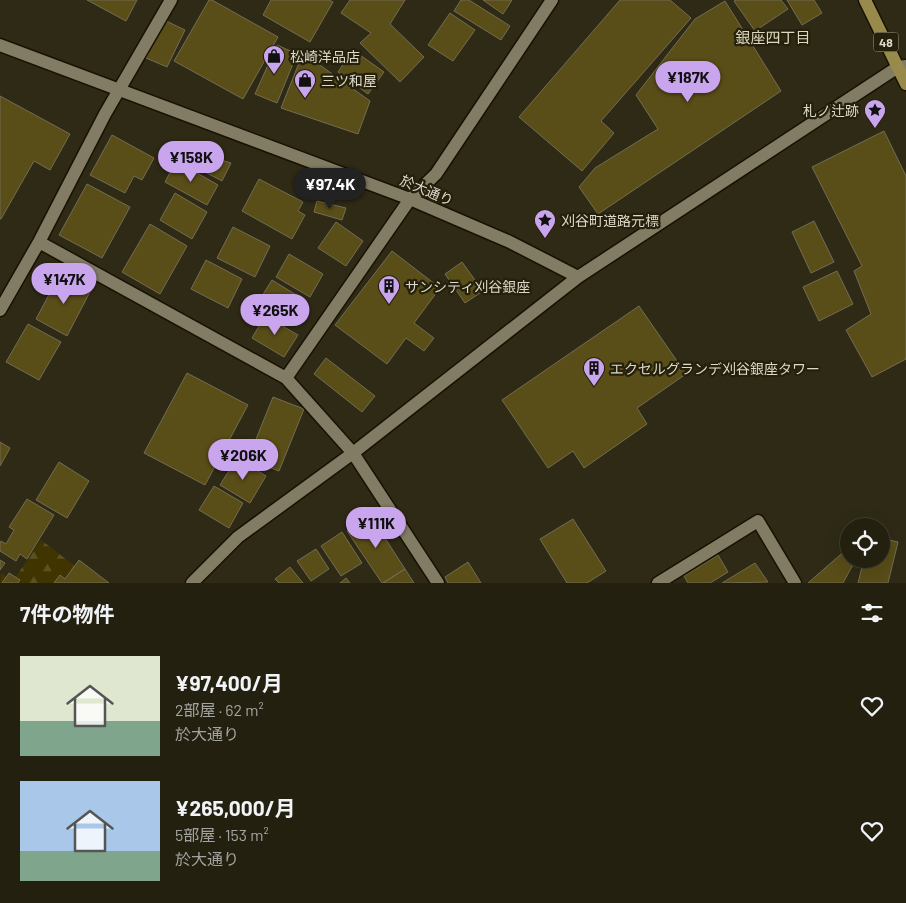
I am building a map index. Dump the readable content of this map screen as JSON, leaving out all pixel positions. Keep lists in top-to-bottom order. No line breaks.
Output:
{"streets":{"main road":["48"],"street":["於大通り"]},"districts":["銀座四丁目"],"places":{"shop":["松崎洋品店","三ツ和屋"],"place":["札ノ辻跡","刈谷町道路元標"],"building":["サンシティ刈谷銀座","エクセルグランデ刈谷銀座タワー"]},"page":{"price":["¥187K","¥158K","¥97.4K","¥147K","¥265K","¥206K","¥111K"],"heading":"7件の物件","list":[{"name":"¥97,400/月","note":"2部屋 · 62 m² · 於大通り"},{"name":"¥265,000/月","note":"5部屋 · 153 m² · 於大通り"}]}}
